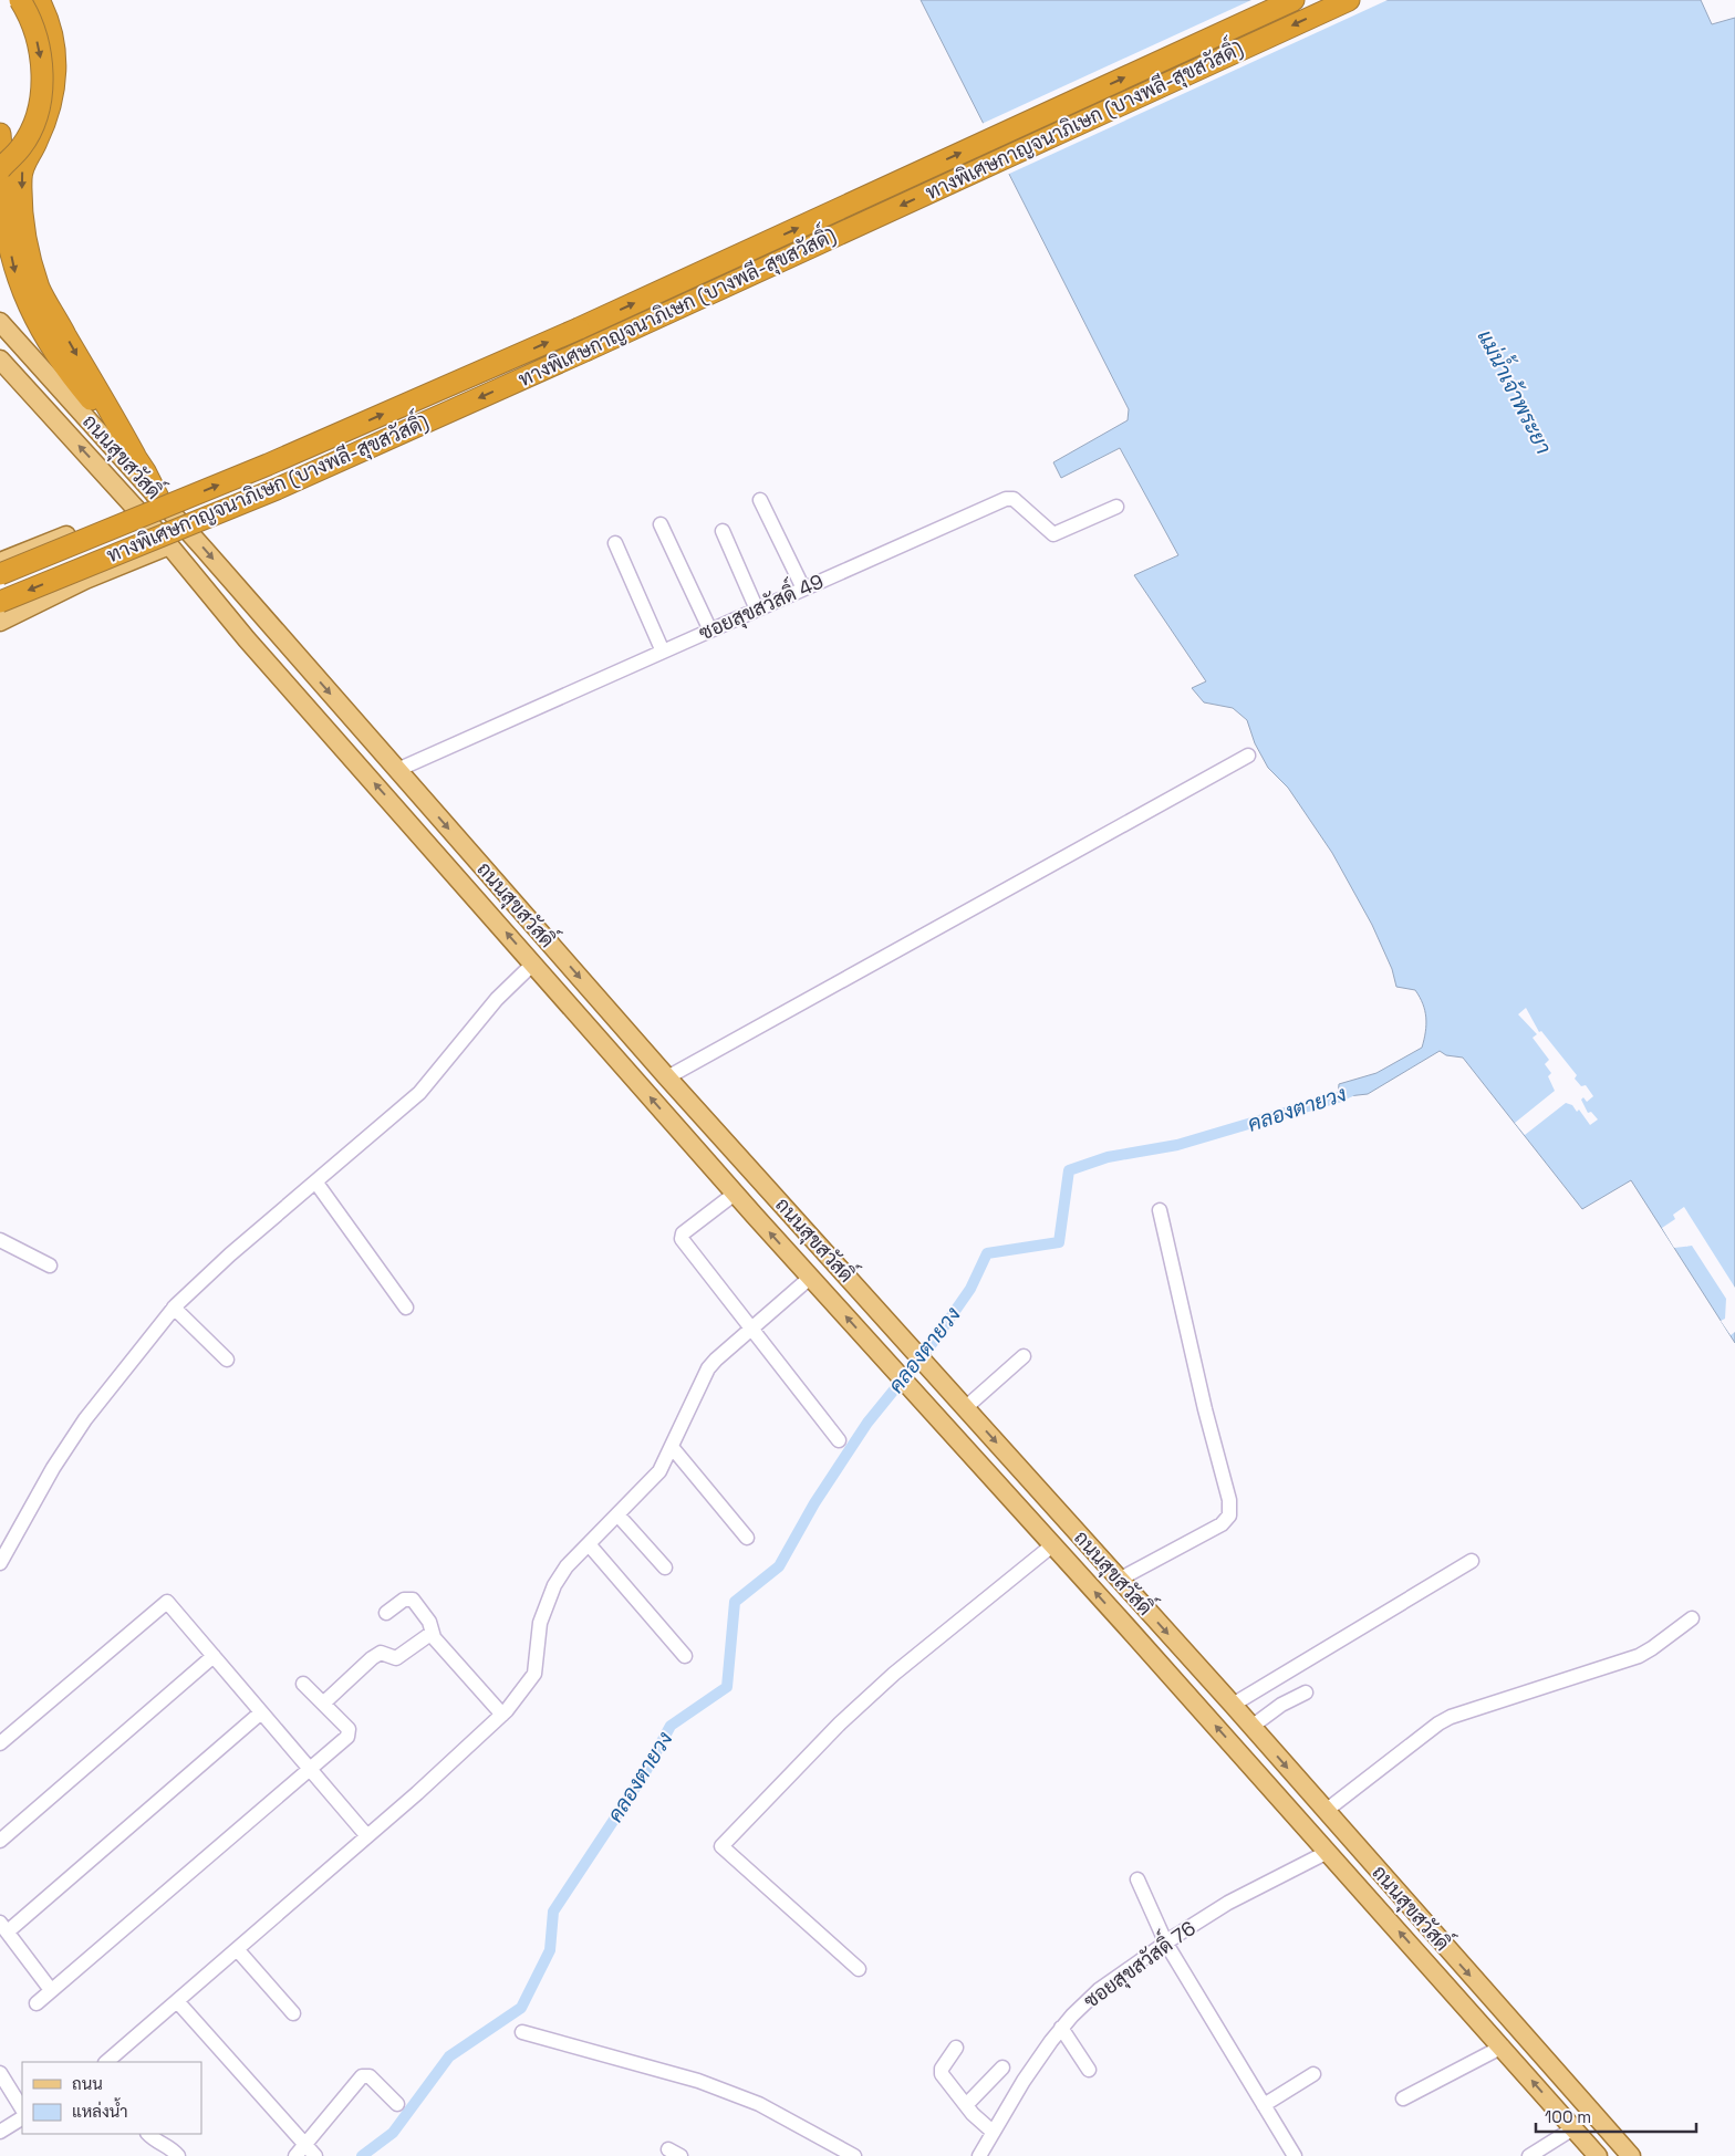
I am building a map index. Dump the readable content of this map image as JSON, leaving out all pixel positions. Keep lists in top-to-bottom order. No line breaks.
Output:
{"streets":{"highway":["ทางพิเศษกาญจนาภิเษก (บางพลี-สุขสวัสดิ์)"],"main road":["ถนนสุขสวัสดิ์"],"street":["ซอยสุขสวัสดิ์ 49","ซอยสุขสวัสดิ์ 76"]},"crossings":[["ถนนสุขสวัสดิ์","ซอยสุขสวัสดิ์ 49"],["ถนนสุขสวัสดิ์","ซอยสุขสวัสดิ์ 76"]],"water":["แม่น้ำเจ้าพระยา","คลองตายวง"],"legend":["ถนน","แหล่งน้ำ"],"scale_bar":"100 m"}
